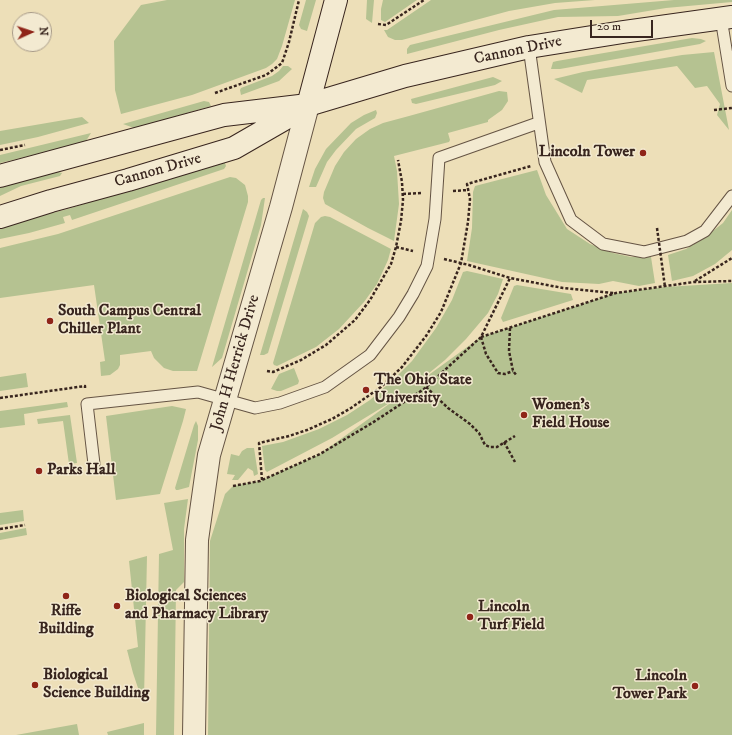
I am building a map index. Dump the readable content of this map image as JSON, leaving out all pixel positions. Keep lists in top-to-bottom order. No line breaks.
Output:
{"streets":{"street":["Cannon Drive","John H Herrick Drive"]},"crossings":[["Cannon Drive","John H Herrick Drive"]],"places":["Lincoln Tower","South Campus Central Chiller Plant","The Ohio State University","Women's Field House","Parks Hall","Riffe Building","Biological Sciences and Pharmacy Library","Lincoln Turf Field","Biological Science Building","Lincoln Tower Park"],"scale_bar":"20 m","north":"right"}
